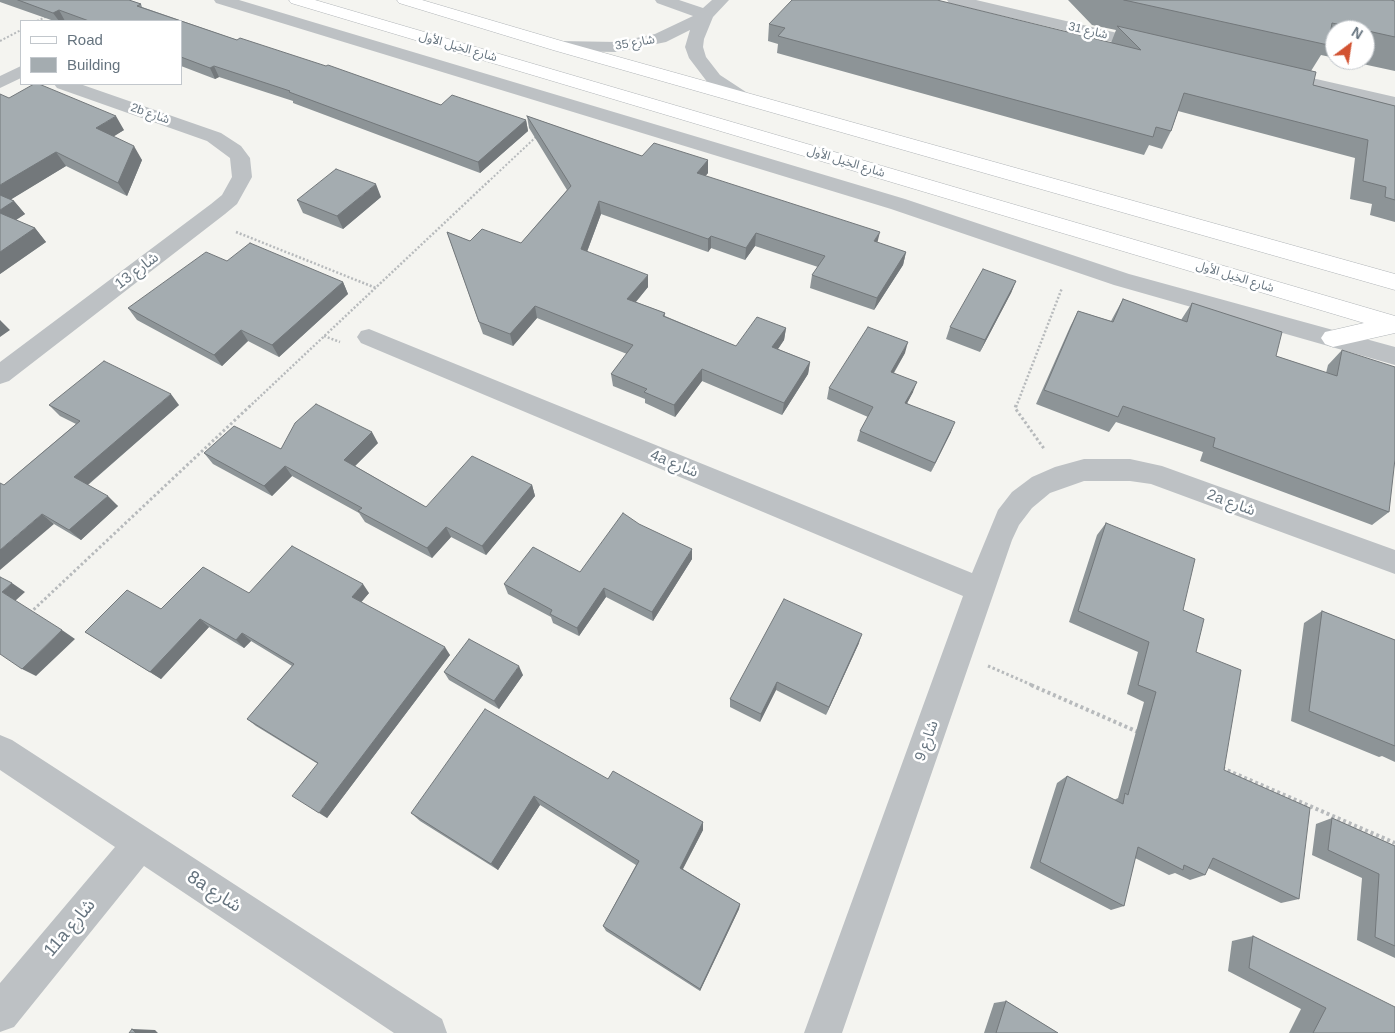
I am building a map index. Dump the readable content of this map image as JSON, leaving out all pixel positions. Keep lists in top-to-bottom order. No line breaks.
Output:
{"streets":{"main road":["شارع الخيل الأول"],"street":["شارع 31","شارع 35","2b شارع","شارع 13","4a شارع","2a شارع","شارع 9","8a شارع","11a شارع"]},"crossings":[["شارع 35","شارع الخيل الأول"],["2b شارع","شارع 13"],["4a شارع","شارع 9"],["2a شارع","شارع 9"],["8a شارع","11a شارع"]],"legend":["Road","Building"],"north":"top right"}
